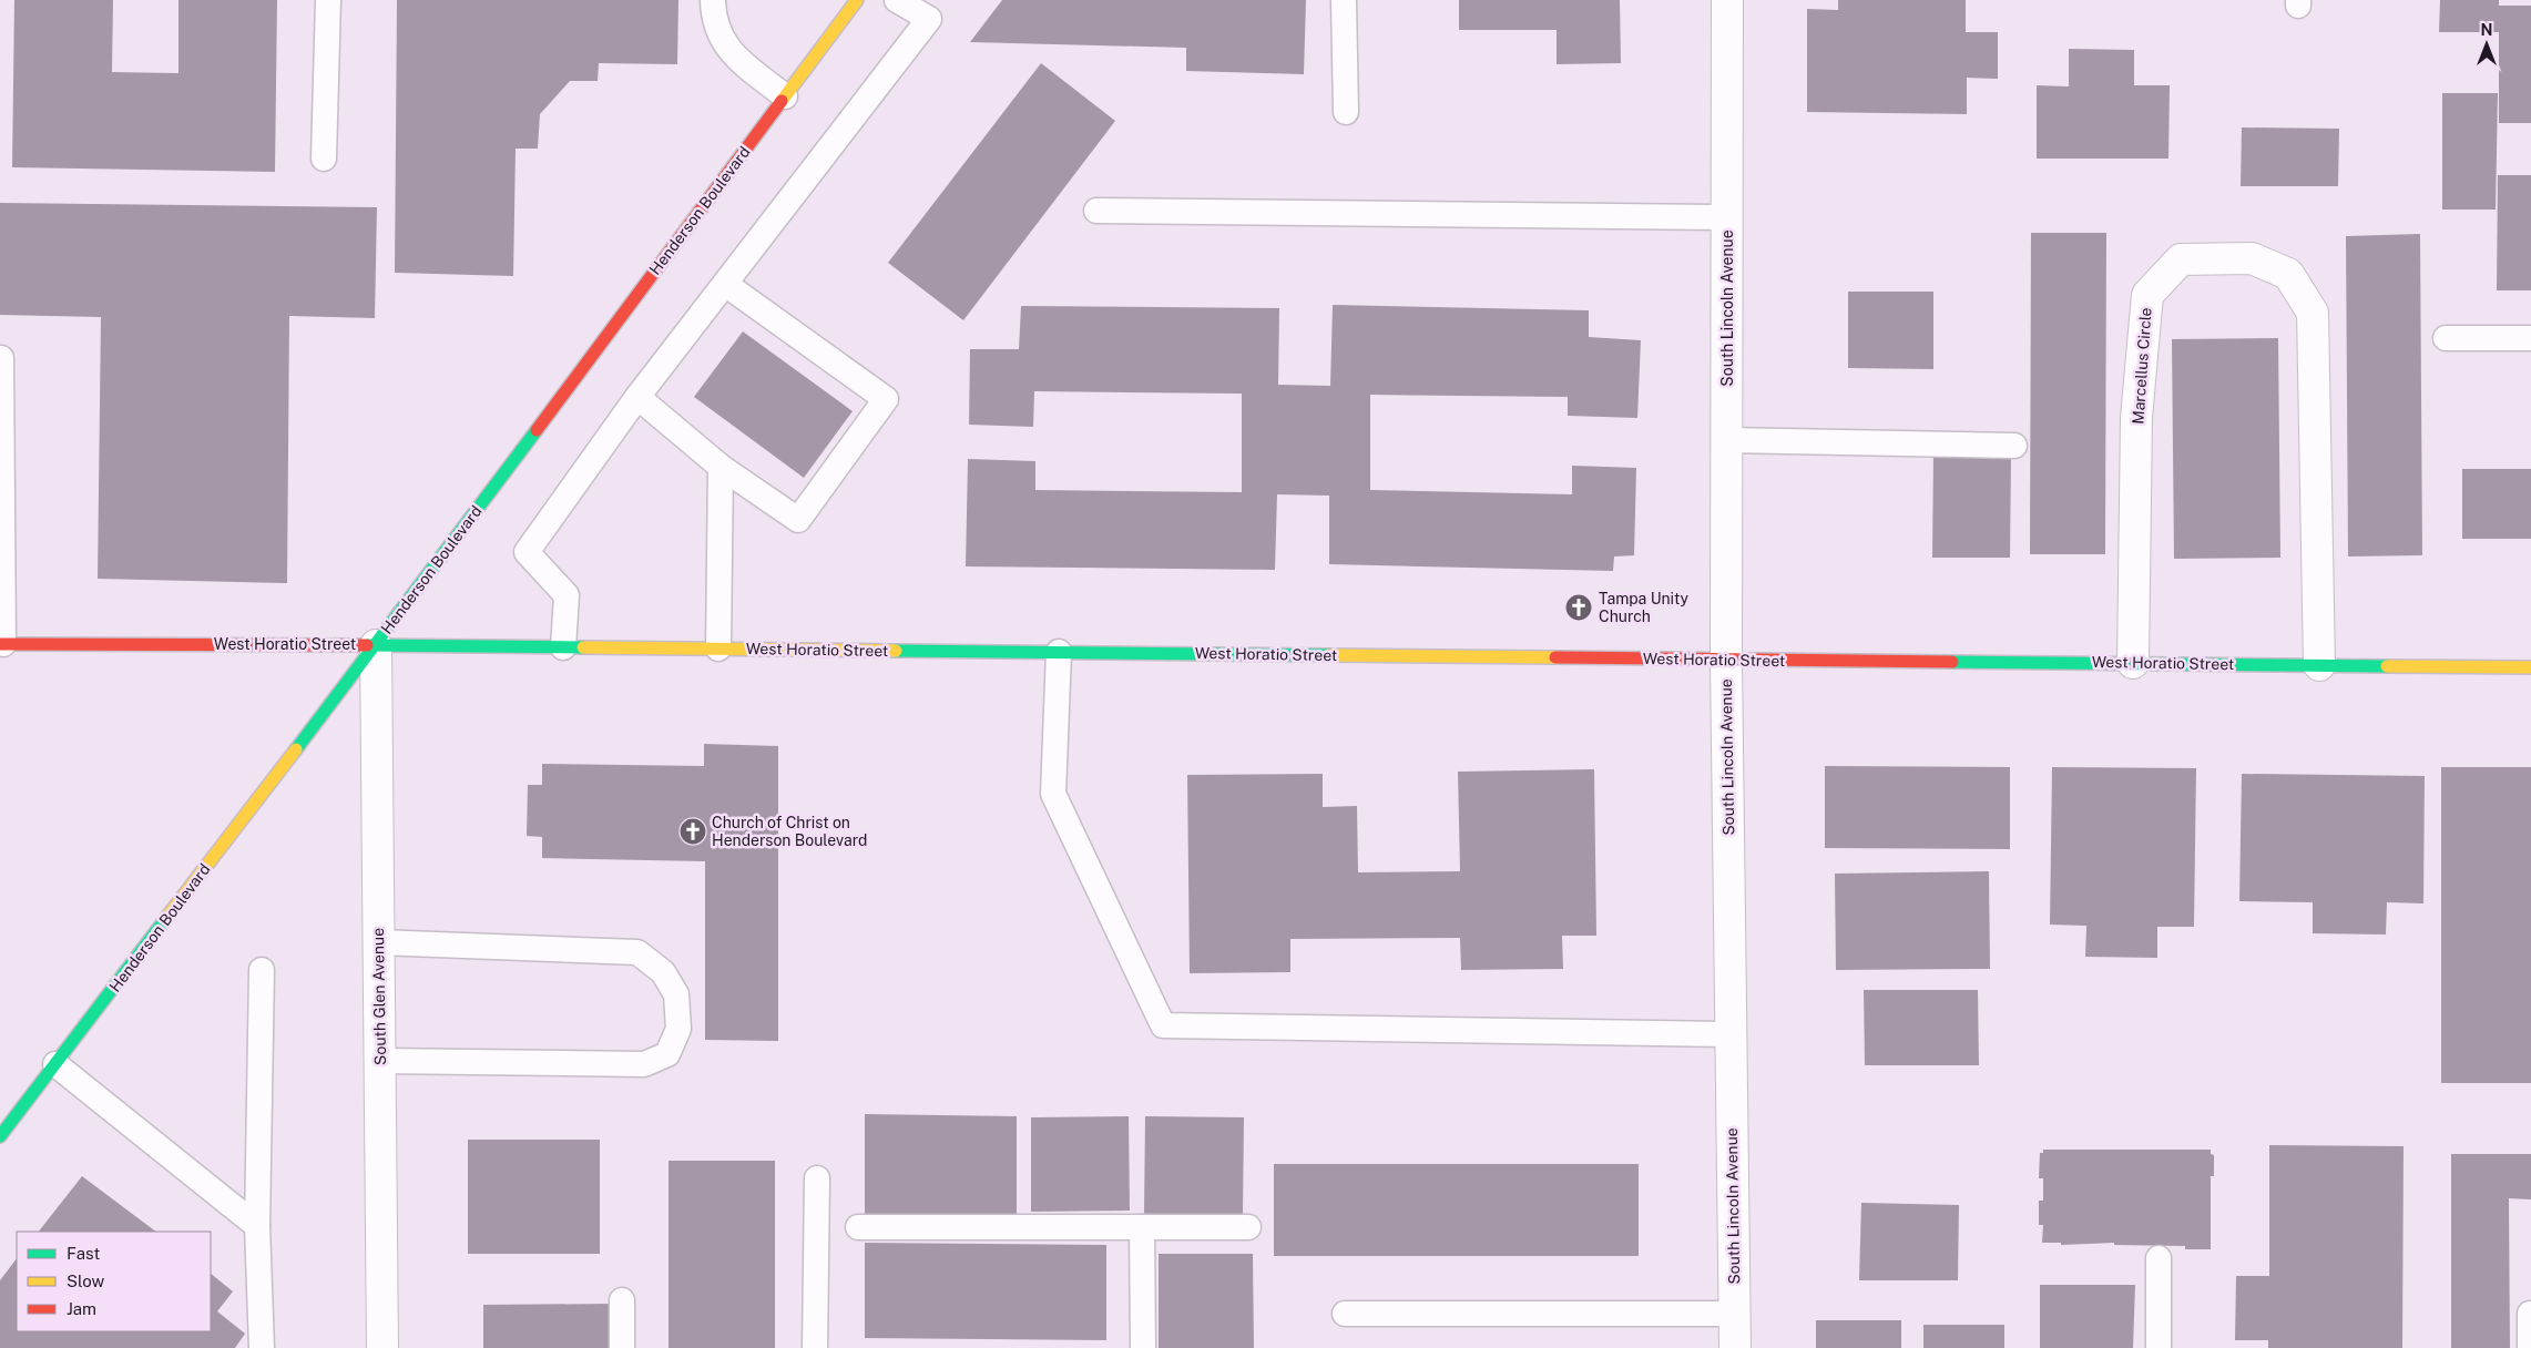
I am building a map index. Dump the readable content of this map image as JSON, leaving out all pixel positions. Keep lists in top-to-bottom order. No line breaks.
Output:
{"streets":{"street":["Henderson Boulevard","South Lincoln Avenue","Marcellus Circle","West Horatio Street","South Glen Avenue"]},"crossings":[["Henderson Boulevard","West Horatio Street"],["Henderson Boulevard","South Glen Avenue"],["South Lincoln Avenue","West Horatio Street"],["Marcellus Circle","West Horatio Street"],["West Horatio Street","South Glen Avenue"]],"places":{"church":["Tampa Unity Church","Church of Christ on Henderson Boulevard"]},"legend":["Fast","Slow","Jam"],"north":"top"}
